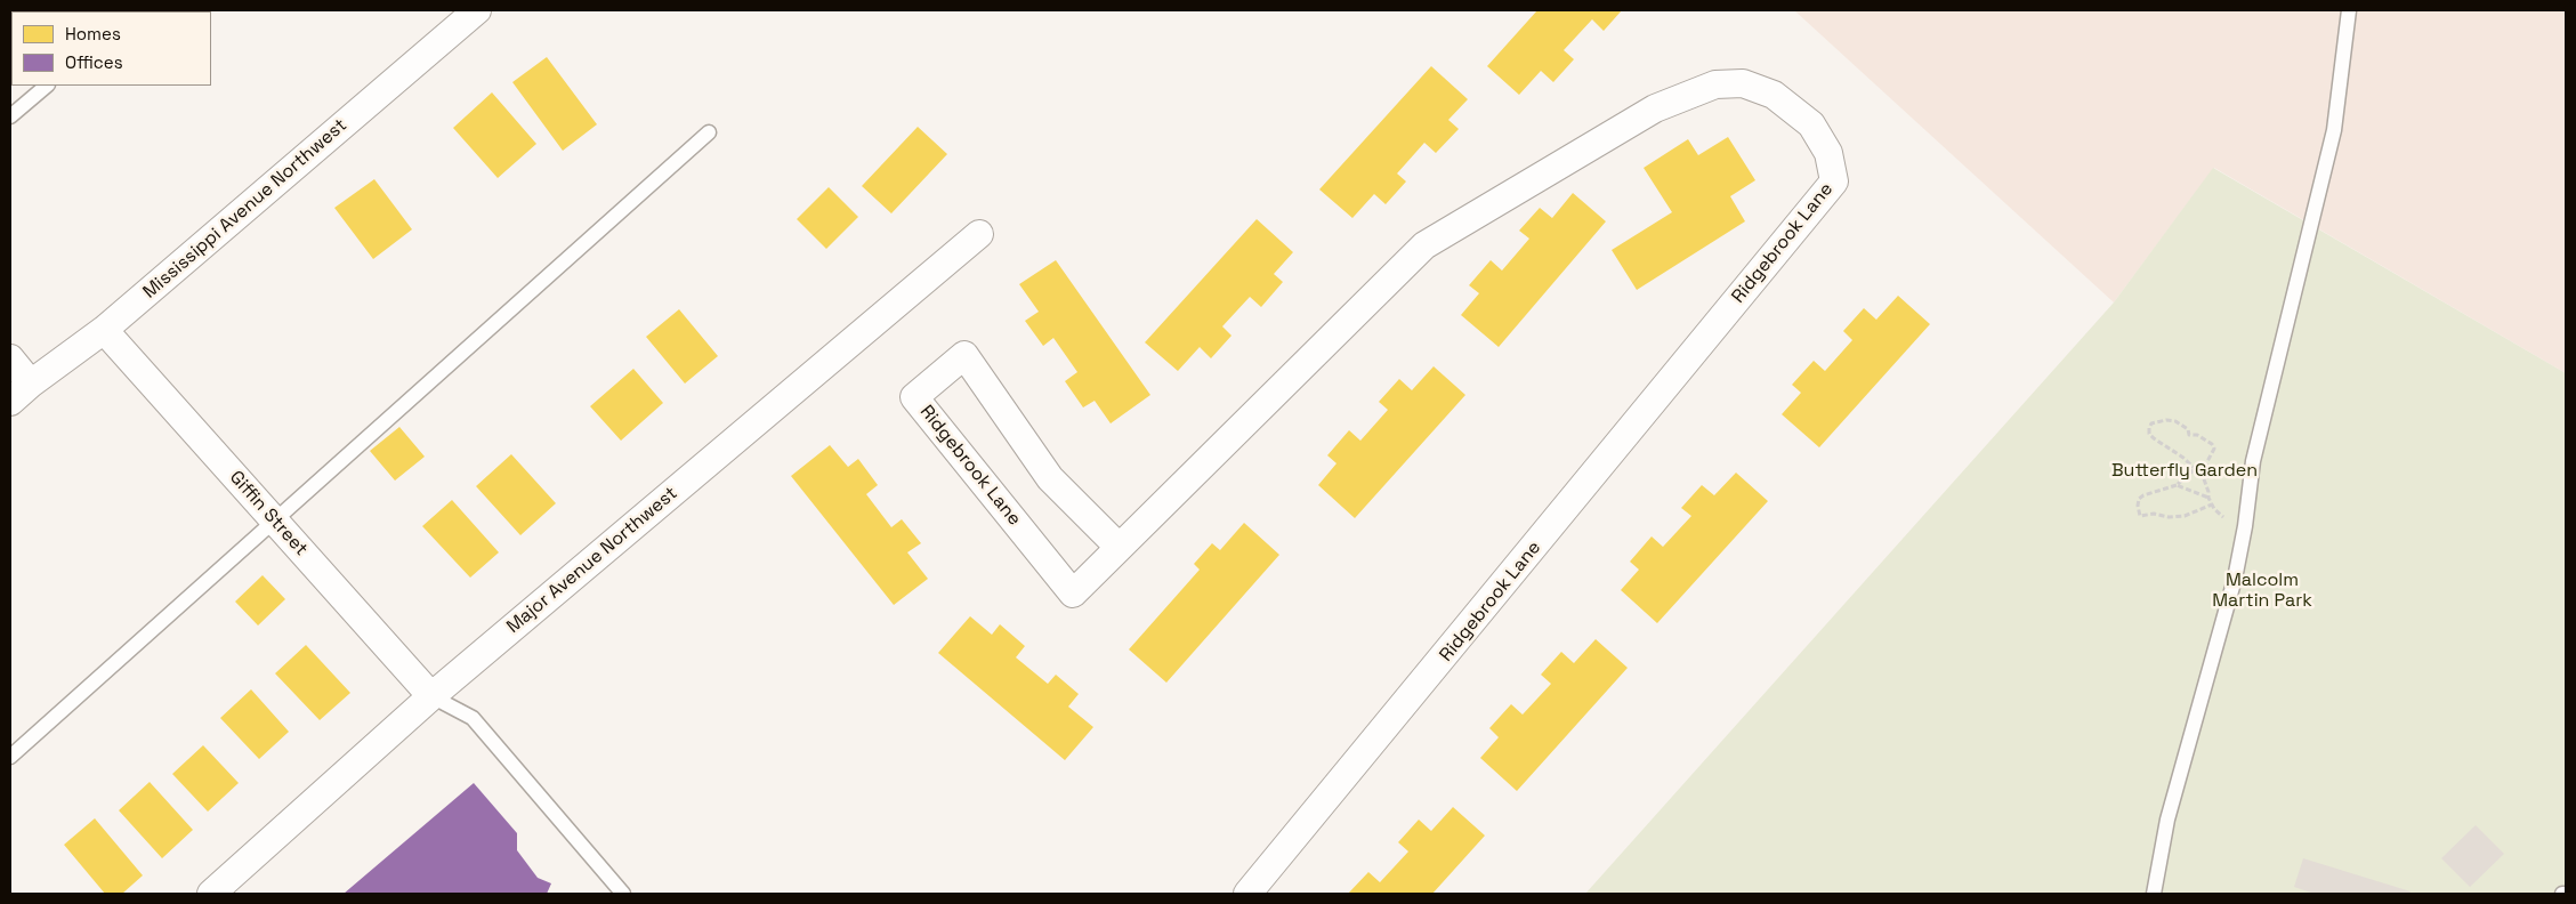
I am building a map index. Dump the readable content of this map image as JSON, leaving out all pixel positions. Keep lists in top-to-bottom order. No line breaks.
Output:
{"streets":{"street":["Mississippi Avenue Northwest","Ridgebrook Lane","Giffin Street","Major Avenue Northwest"]},"crossings":[["Mississippi Avenue Northwest","Giffin Street"],["Giffin Street","Major Avenue Northwest"]],"parks":["Butterfly Garden","Malcolm Martin Park"],"legend":["Homes","Offices"]}
